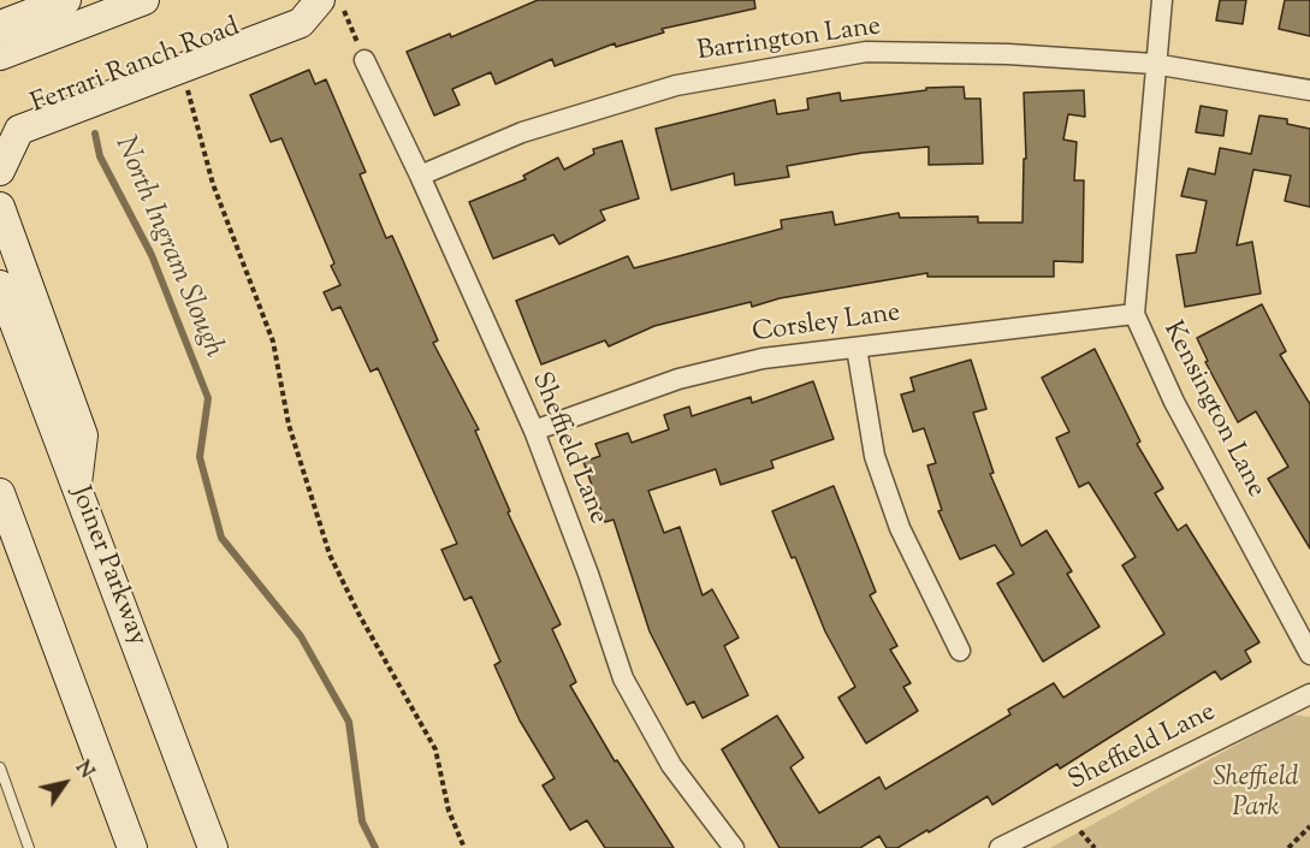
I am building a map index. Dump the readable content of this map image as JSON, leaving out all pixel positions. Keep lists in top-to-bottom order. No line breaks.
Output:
{"streets":{"main road":["Ferrari Ranch Road","Joiner Parkway"],"street":["Barrington Lane","Corsley Lane","Kensington Lane","Sheffield Lane"]},"crossings":[["Barrington Lane","Kensington Lane"],["Barrington Lane","Sheffield Lane"],["Corsley Lane","Kensington Lane"],["Corsley Lane","Sheffield Lane"]],"water":["North Ingram Slough"],"parks":["Sheffield Park"],"north":"top right"}
